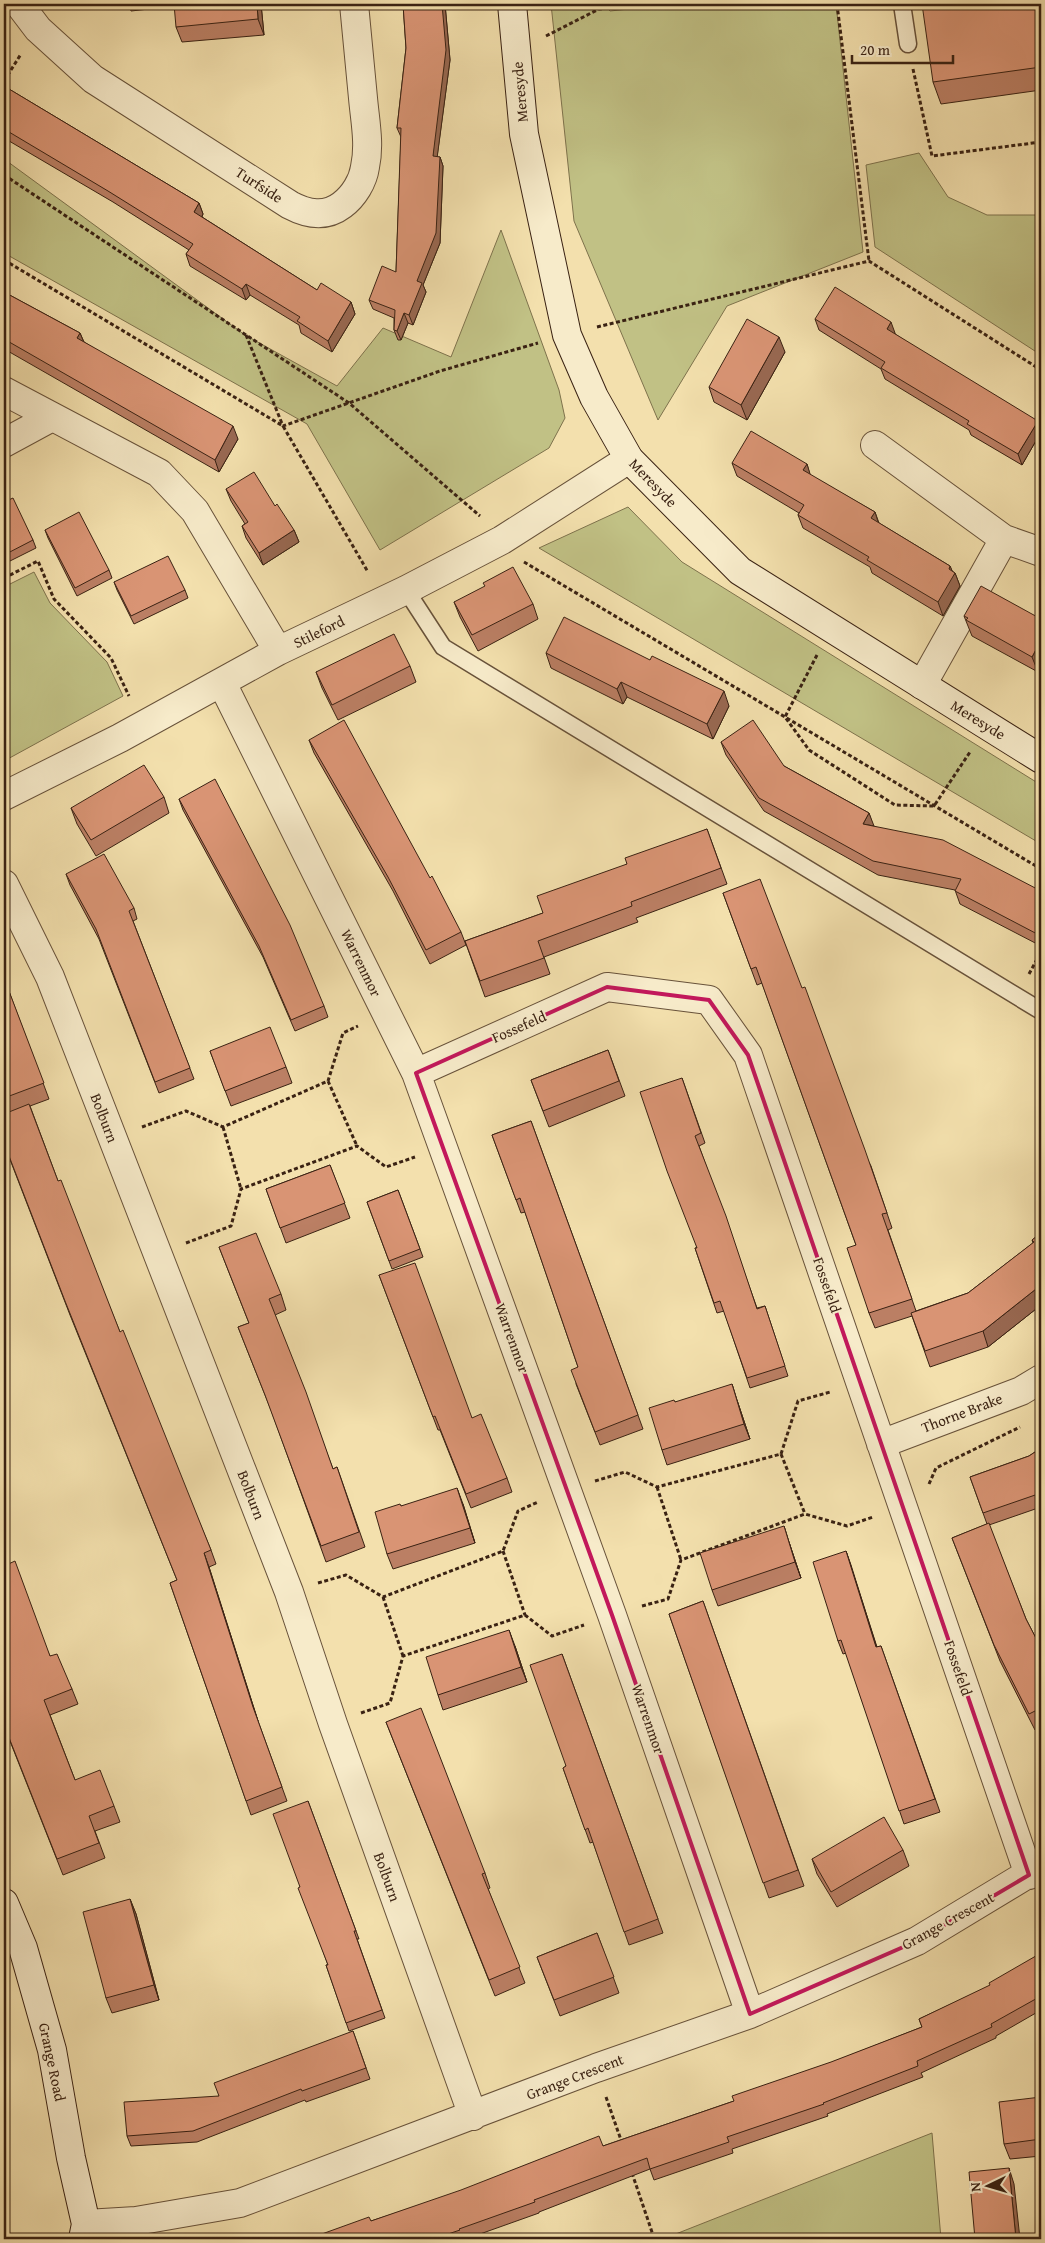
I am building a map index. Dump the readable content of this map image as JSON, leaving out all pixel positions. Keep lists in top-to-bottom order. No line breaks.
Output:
{"streets":{"street":["Meresyde","Turfside","Stileford","Warrenmor","Fossefeld","Bolburn","Thorne Brake","Grange Crescent","Grange Road"]},"crossings":[["Meresyde","Stileford"],["Stileford","Warrenmor"],["Warrenmor","Fossefeld"],["Warrenmor","Grange Crescent"],["Fossefeld","Thorne Brake"],["Fossefeld","Grange Crescent"],["Bolburn","Grange Crescent"],["Grange Crescent","Grange Road"]],"scale_bar":"20 m","north":"left"}
